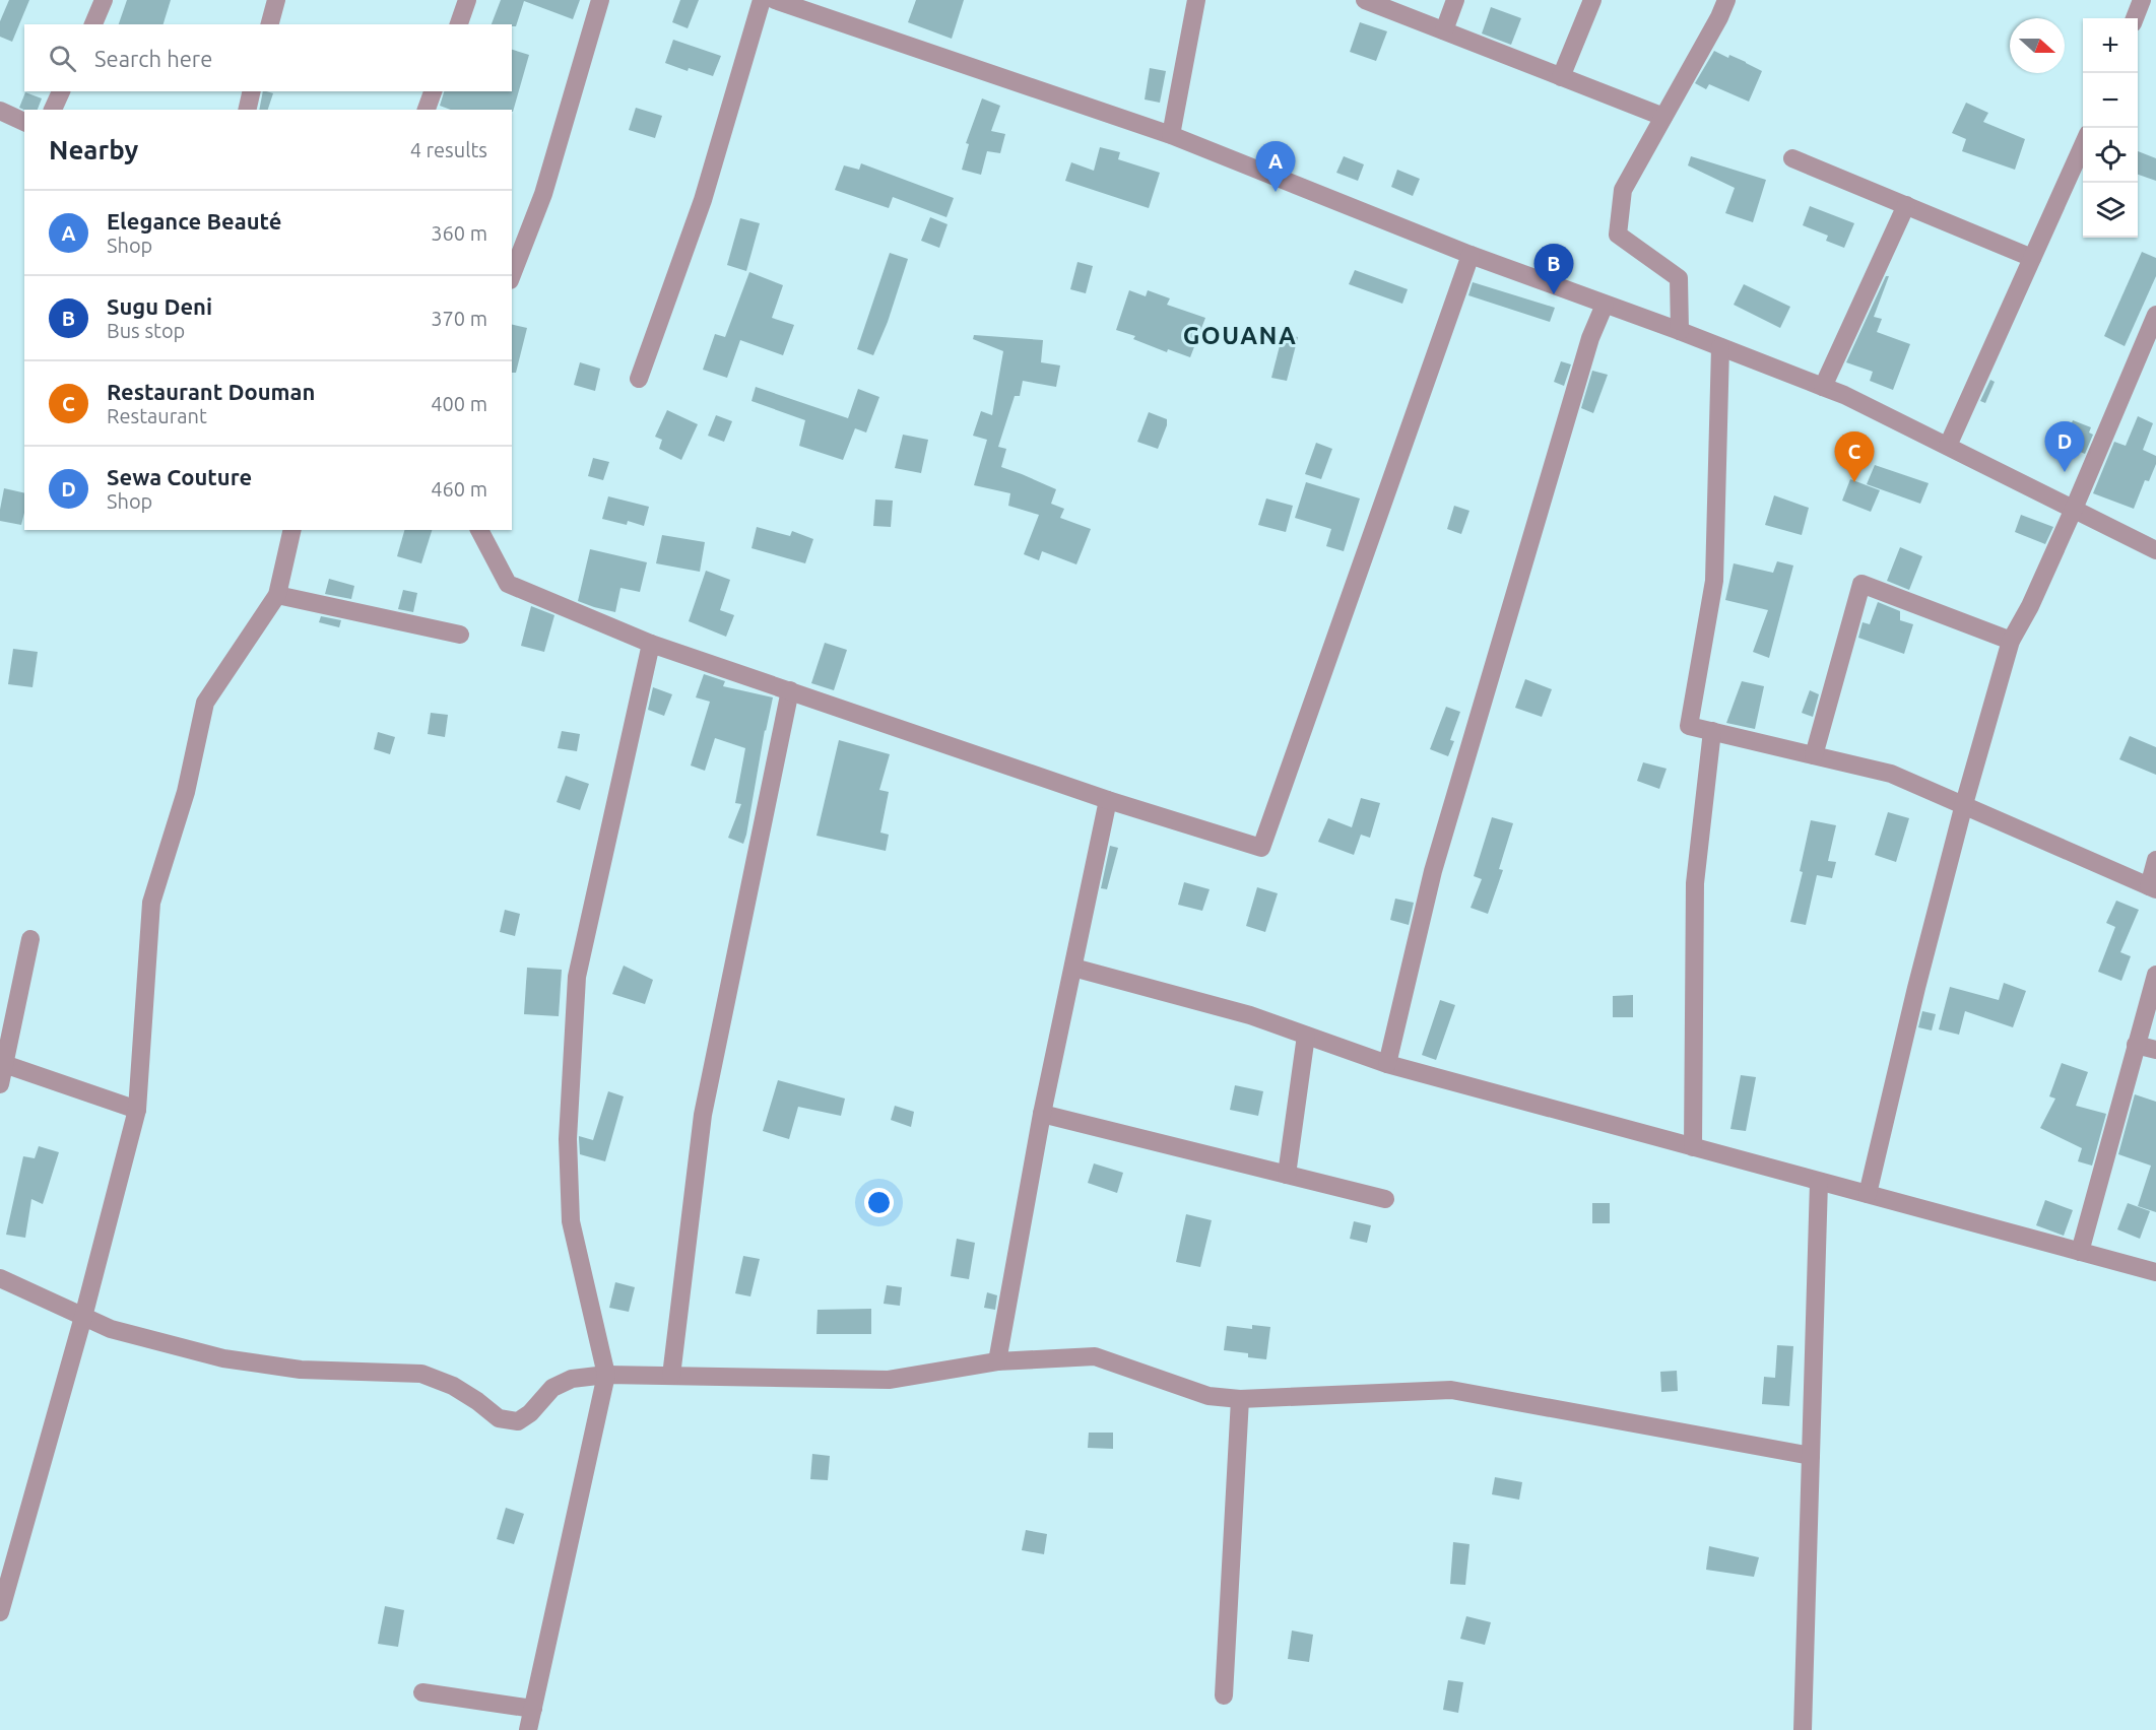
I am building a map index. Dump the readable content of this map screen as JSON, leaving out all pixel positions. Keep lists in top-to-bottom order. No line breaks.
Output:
{"districts":["GOUANA"],"north":"right","page":{"map_buttons":["+","−"],"search":"Search here","heading":["Nearby","4 results"],"pins":["A","B","D","C"],"list":[{"mark":"A","name":"Elegance Beauté","note":"Shop","value":"360 m"},{"mark":"B","name":"Sugu Deni","note":"Bus stop","value":"370 m"},{"mark":"C","name":"Restaurant Douman","note":"Restaurant","value":"400 m"},{"mark":"D","name":"Sewa Couture","note":"Shop","value":"460 m"}]}}
